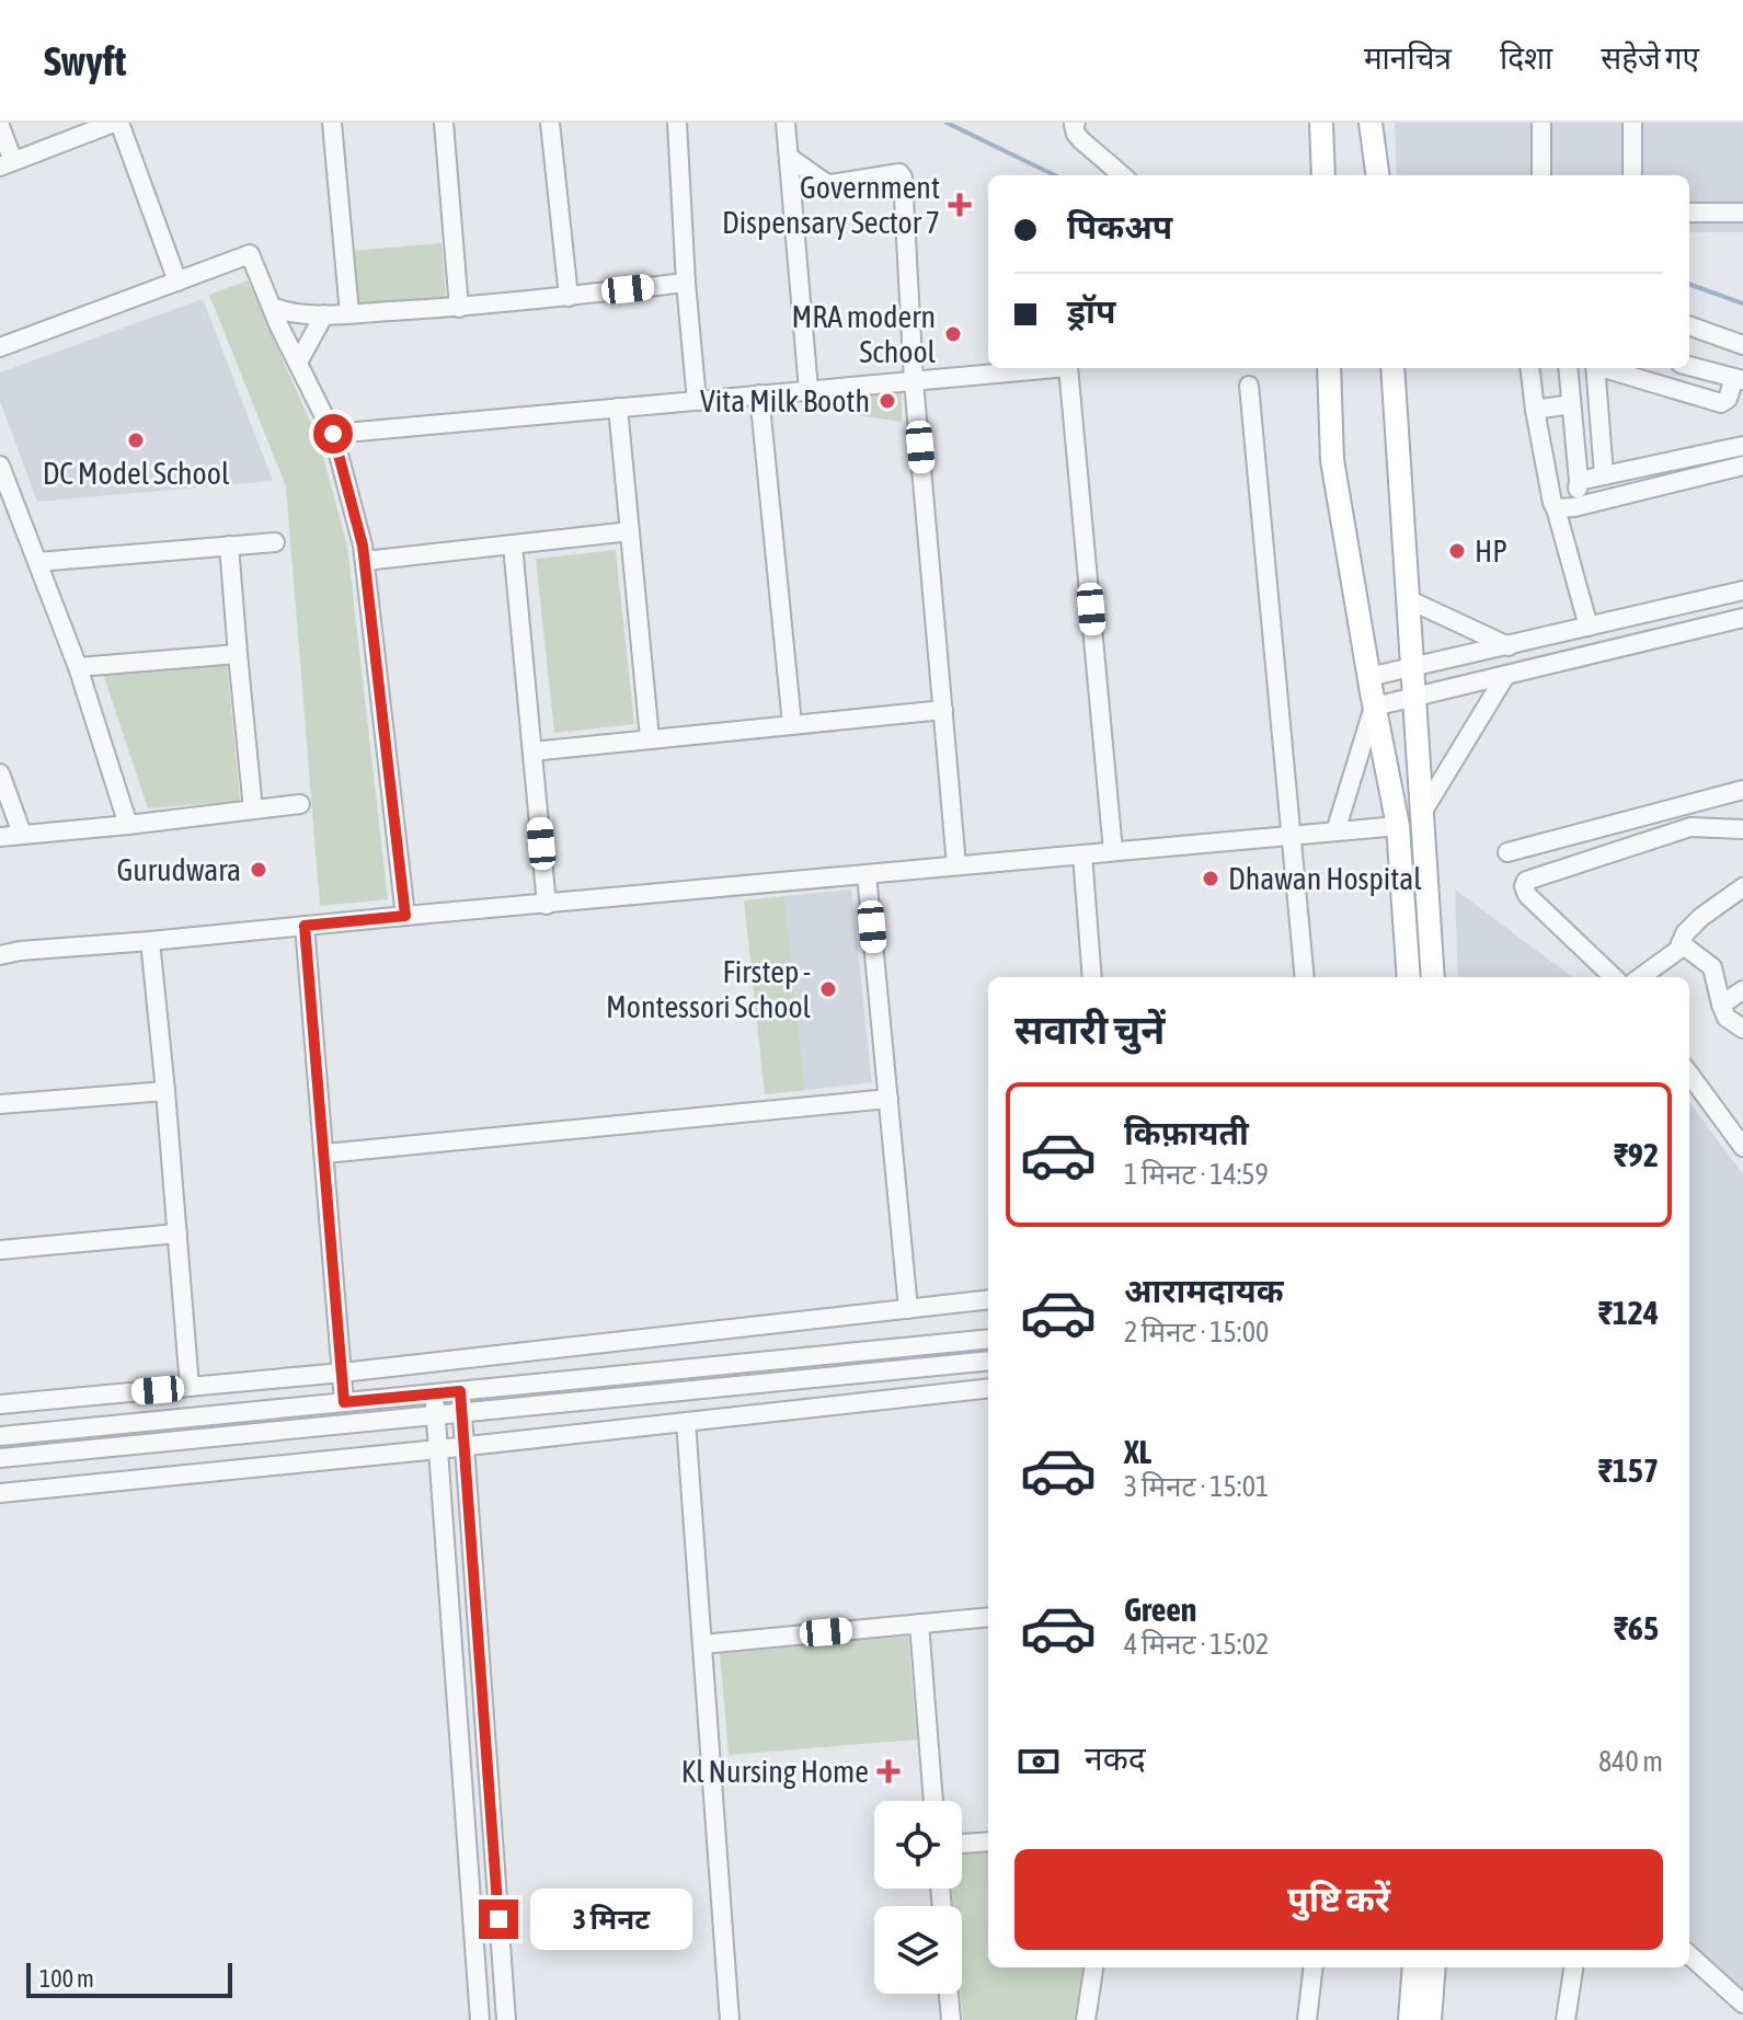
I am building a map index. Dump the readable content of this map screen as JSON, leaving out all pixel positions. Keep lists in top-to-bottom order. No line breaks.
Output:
{"places":{"health":["Government Dispensary Sector 7","Kl Nursing Home"],"other":["MRA modern School","Vita Milk Booth","DC Model School","HP","Gurudwara","Dhawan Hospital","Firstep - Montessori School"]},"scale_bar":"100 m","page":{"header":"Swyft","nav":["मानचित्र","दिशा","सहेजे गए"],"banner":["पिकअप","ड्रॉप"],"heading":"सवारी चुनें","list":[{"name":"किफ़ायती","note":"1 मिनट · 14:59","value":"₹92"},{"name":"आरामदायक","note":"2 मिनट · 15:00","value":"₹124"},{"name":"XL","note":"3 मिनट · 15:01","value":"₹157"},{"name":"Green","note":"4 मिनट · 15:02","value":"₹65"}],"pay":["नकद","840 m"],"buttons":"पुष्टि करें","bubble":"3 मिनट","scale":"100 m"}}
